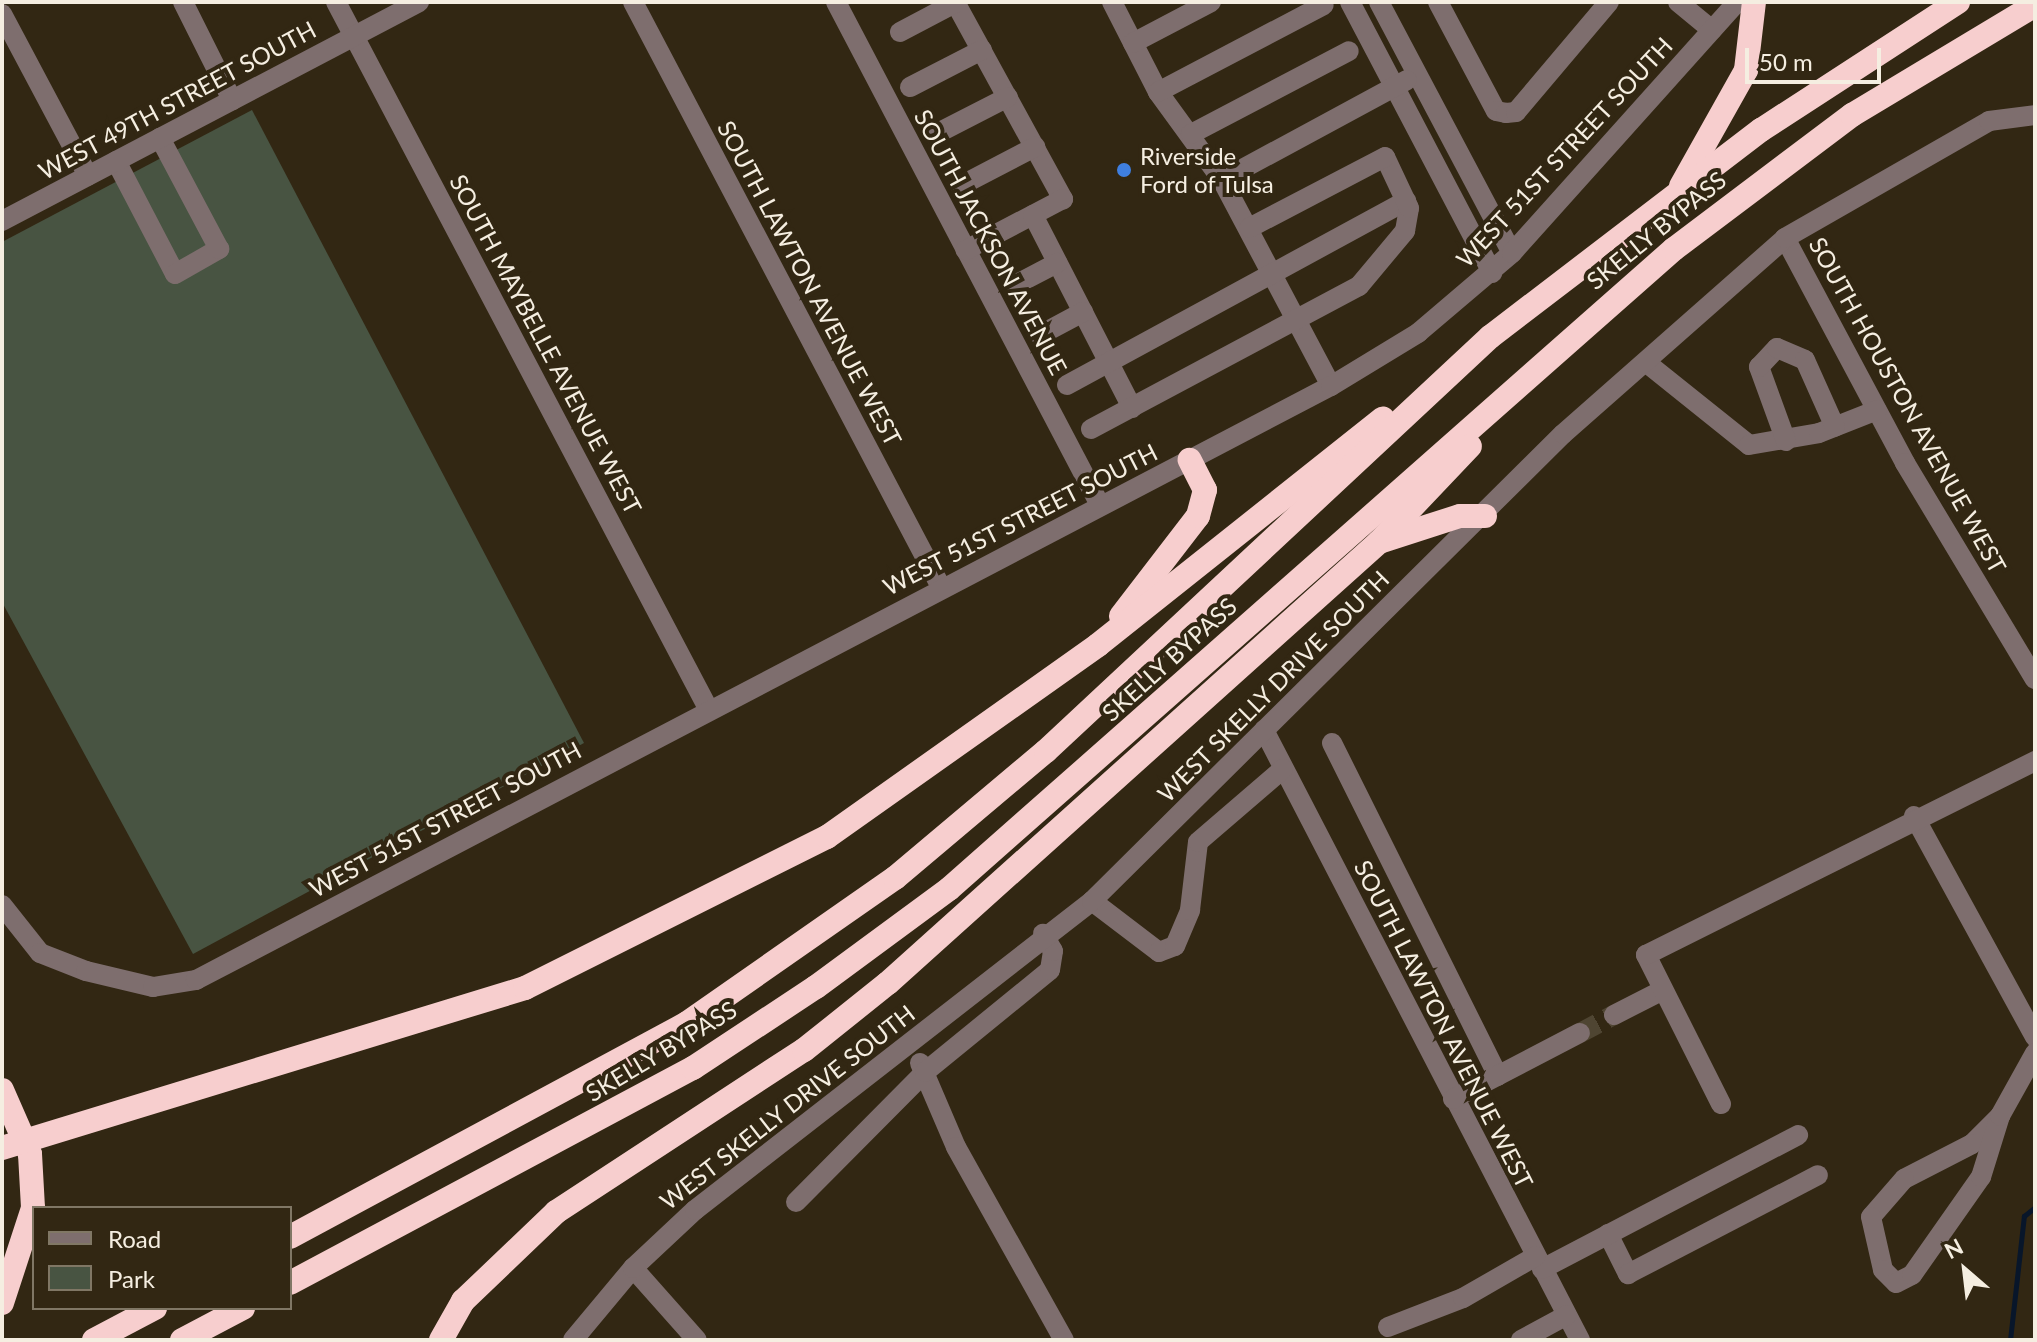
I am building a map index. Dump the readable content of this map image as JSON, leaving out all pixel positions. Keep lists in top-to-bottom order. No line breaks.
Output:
{"streets":{"highway":["SKELLY BYPASS"],"street":["WEST 49TH STREET SOUTH","WEST 51ST STREET SOUTH","SOUTH JACKSON AVENUE","SOUTH LAWTON AVENUE WEST","SOUTH MAYBELLE AVENUE WEST","SOUTH HOUSTON AVENUE WEST","WEST SKELLY DRIVE SOUTH"]},"crossings":[["WEST 49TH STREET SOUTH","SOUTH MAYBELLE AVENUE WEST"],["WEST 51ST STREET SOUTH","SOUTH JACKSON AVENUE"],["WEST 51ST STREET SOUTH","SOUTH LAWTON AVENUE WEST"],["WEST 51ST STREET SOUTH","SOUTH MAYBELLE AVENUE WEST"],["SOUTH LAWTON AVENUE WEST","WEST SKELLY DRIVE SOUTH"],["SOUTH HOUSTON AVENUE WEST","WEST SKELLY DRIVE SOUTH"]],"places":["Riverside Ford of Tulsa"],"legend":["Road","Park"],"scale_bar":"50 m","north":"top left"}
